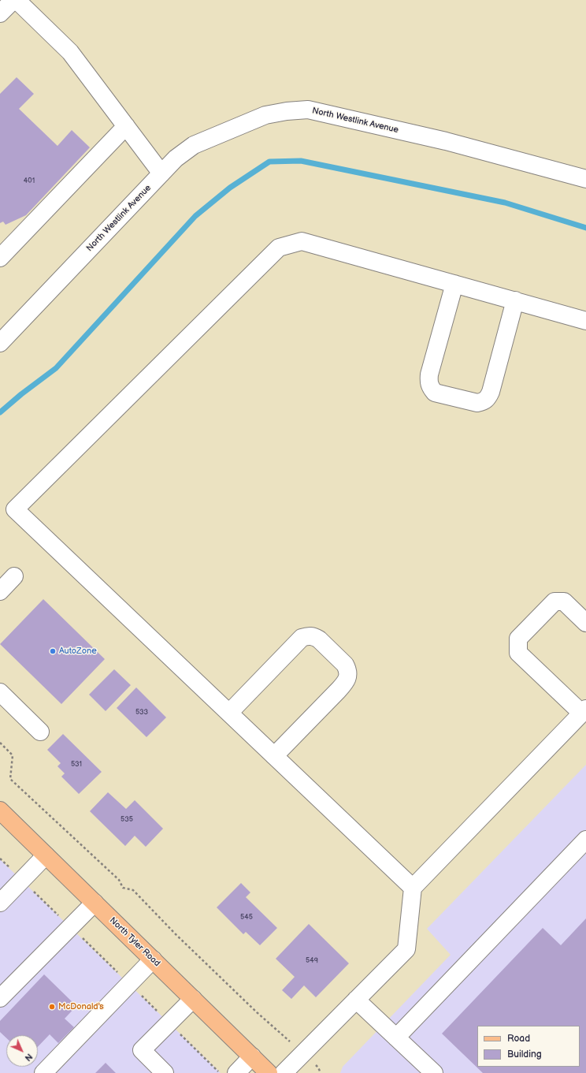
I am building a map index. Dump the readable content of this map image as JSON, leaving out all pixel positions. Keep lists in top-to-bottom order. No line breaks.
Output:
{"streets":{"main road":["North Tyler Road"],"street":["North Westlink Avenue"]},"places":["AutoZone","McDonald's"],"house_numbers":["401","533","531","535","545","549"],"legend":["Road","Building"],"north":"bottom right"}
